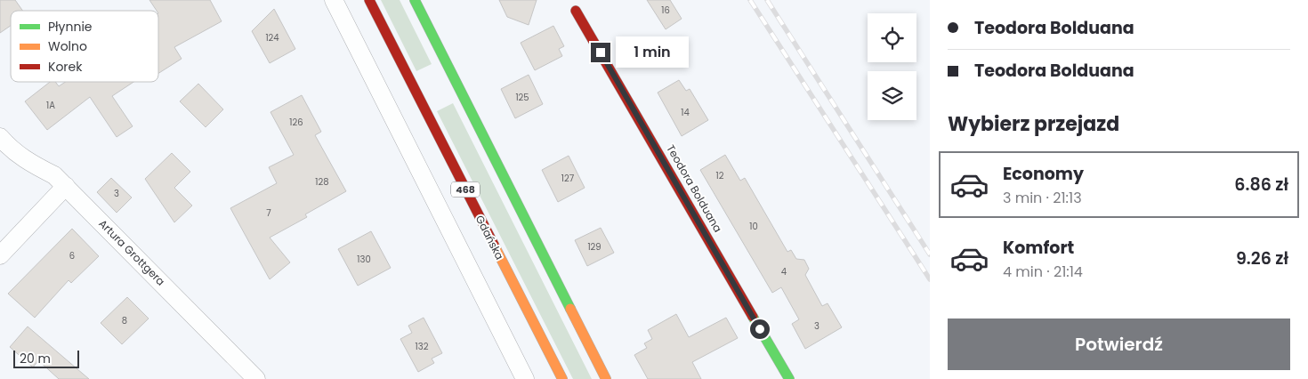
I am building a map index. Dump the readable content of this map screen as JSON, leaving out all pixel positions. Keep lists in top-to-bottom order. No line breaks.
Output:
{"streets":{"main road":["Teodora Bolduana","468","Gdańska"],"street":["Artura Grottgera"]},"house_numbers":["16","124","125","1A","14","126","12","127","128","3","7","10","129","6","130","4","8","3","132"],"legend":["Płynnie","Wolno","Korek"],"scale_bar":"20 m","page":{"banner":["Teodora Bolduana","Teodora Bolduana"],"bubble":"1 min","heading":"Wybierz przejazd","list":[{"name":"Economy","note":"3 min · 21:13","value":"6.86 zł"},{"name":"Komfort","note":"4 min · 21:14","value":"9.26 zł"}],"buttons":"Potwierdź","scale":"20 m"}}
